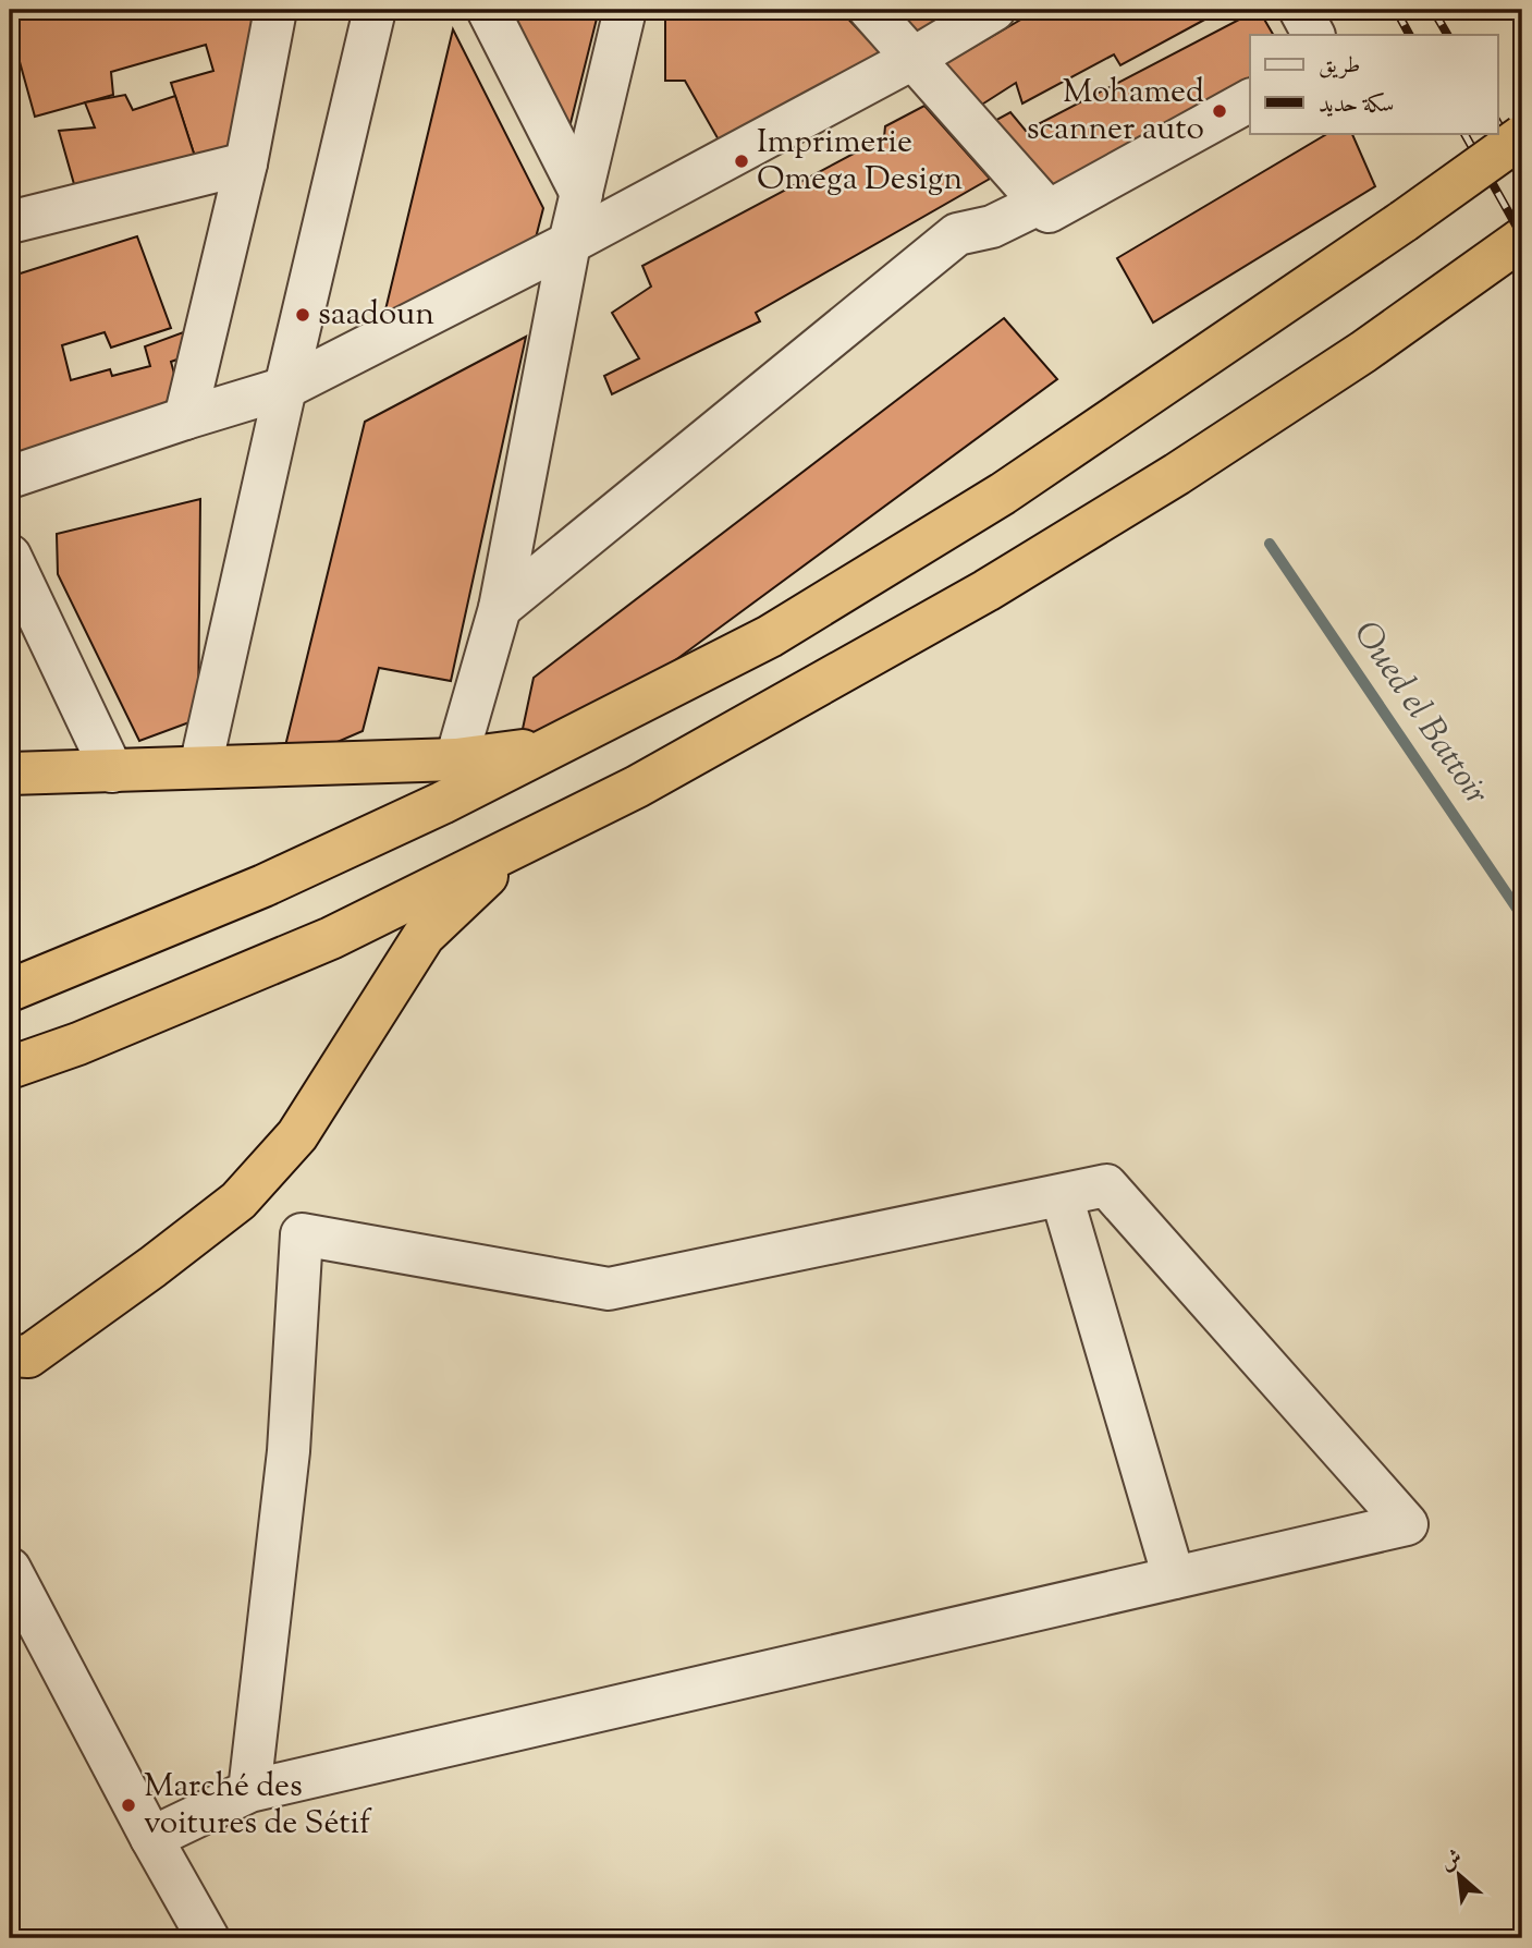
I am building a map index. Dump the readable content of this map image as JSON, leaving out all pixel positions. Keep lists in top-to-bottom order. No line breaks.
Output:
{"water":["Oued el Battoir"],"places":["Mohamed scanner auto","Imprimerie Omega Design","saadoun","Marché des voitures de Sétif"],"legend":["طريق","سكة حديد"],"north":"top left"}
